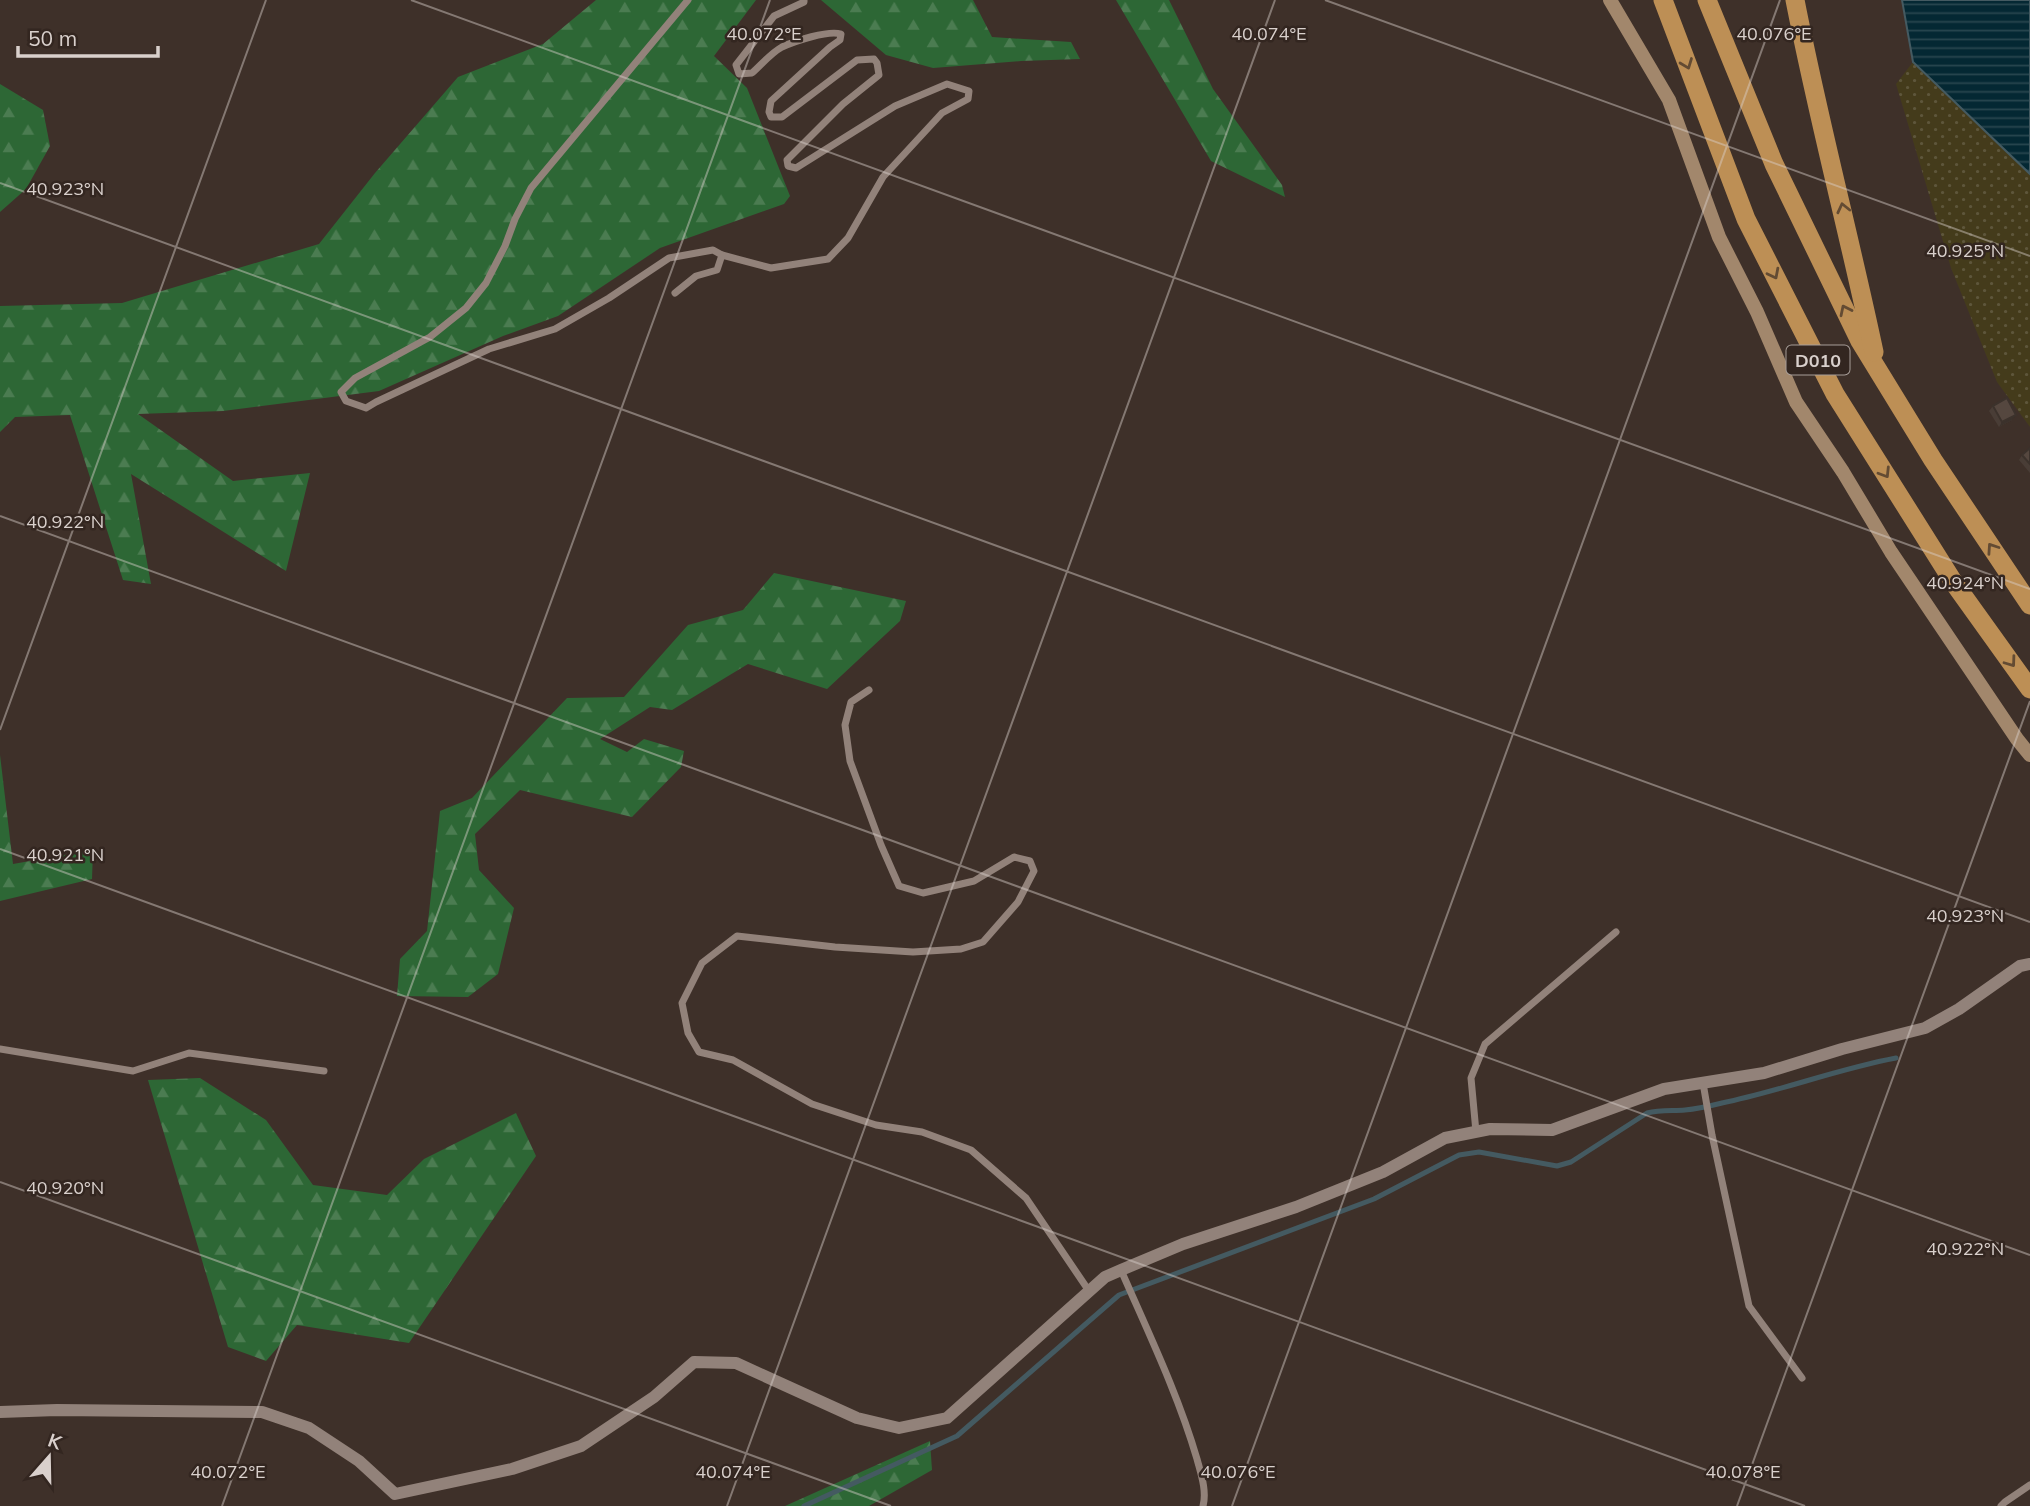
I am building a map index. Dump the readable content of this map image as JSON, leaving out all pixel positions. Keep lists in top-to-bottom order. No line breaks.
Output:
{"streets":{"highway":["D010"]},"scale_bar":"50 m","north":"top","coordinates":["40.072°E","40.074°E","40.076°E","40.923°N","40.925°N","40.922°N","40.924°N","40.921°N","40.920°N","40.078°E"]}
